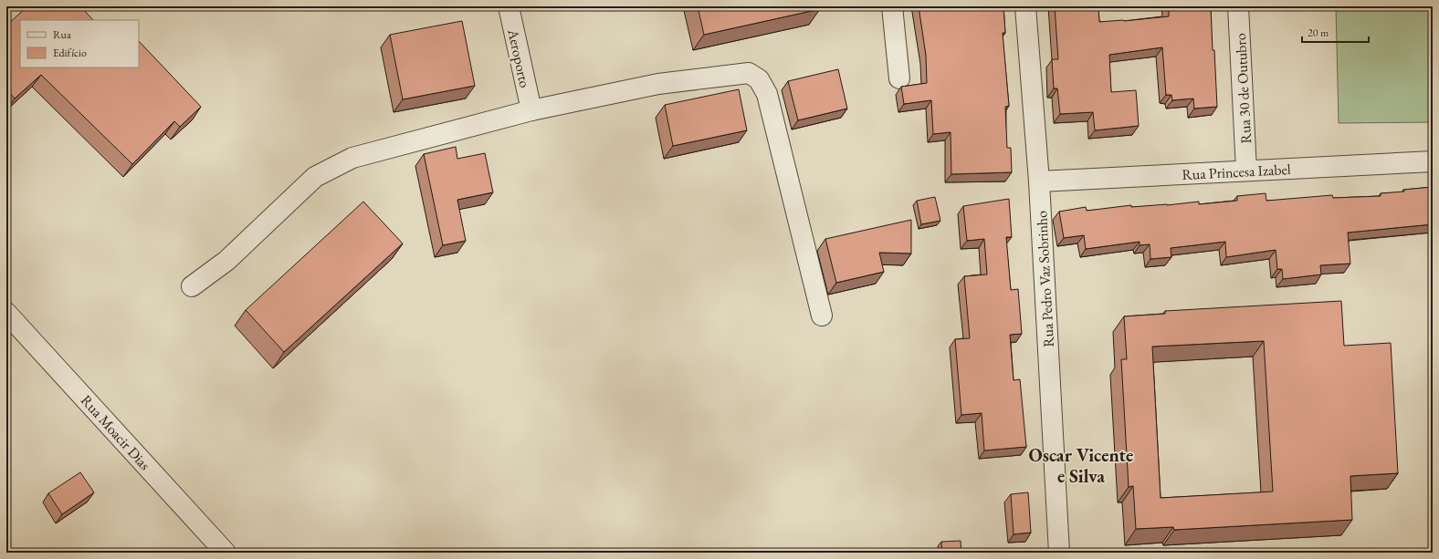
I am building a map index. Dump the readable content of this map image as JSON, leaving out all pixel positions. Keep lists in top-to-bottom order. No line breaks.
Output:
{"streets":{"street":["Aeroporto","Rua 30 de Outubro","Rua Princesa Izabel","Rua Pedro Vaz Sobrinho","Rua Moacir Dias"]},"crossings":[["Rua 30 de Outubro","Rua Princesa Izabel"],["Rua Princesa Izabel","Rua Pedro Vaz Sobrinho"]],"districts":["Oscar Vicente e Silva"],"legend":["Rua","Edifício"],"scale_bar":"20 m"}
